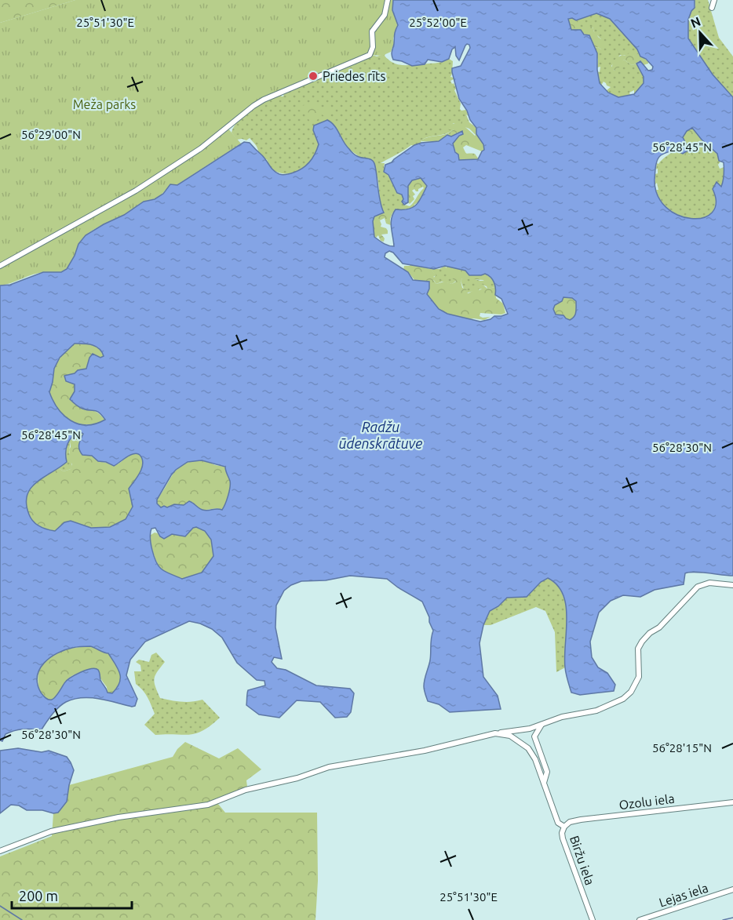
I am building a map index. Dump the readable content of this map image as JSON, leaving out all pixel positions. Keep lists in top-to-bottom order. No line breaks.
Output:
{"streets":{"street":["Ozolu iela","Biržu iela","Lejas iela"]},"crossings":[["Ozolu iela","Biržu iela"]],"water":["Radžu ūdenskrātuve"],"parks":["Meža parks"],"places":["Priedes rīts"],"scale_bar":"200 m","north":"top","coordinates":["25°51'30\"E","25°52'00\"E","56°29'00\"N","56°28'45\"N","56°28'30\"N","56°28'15\"N"]}
